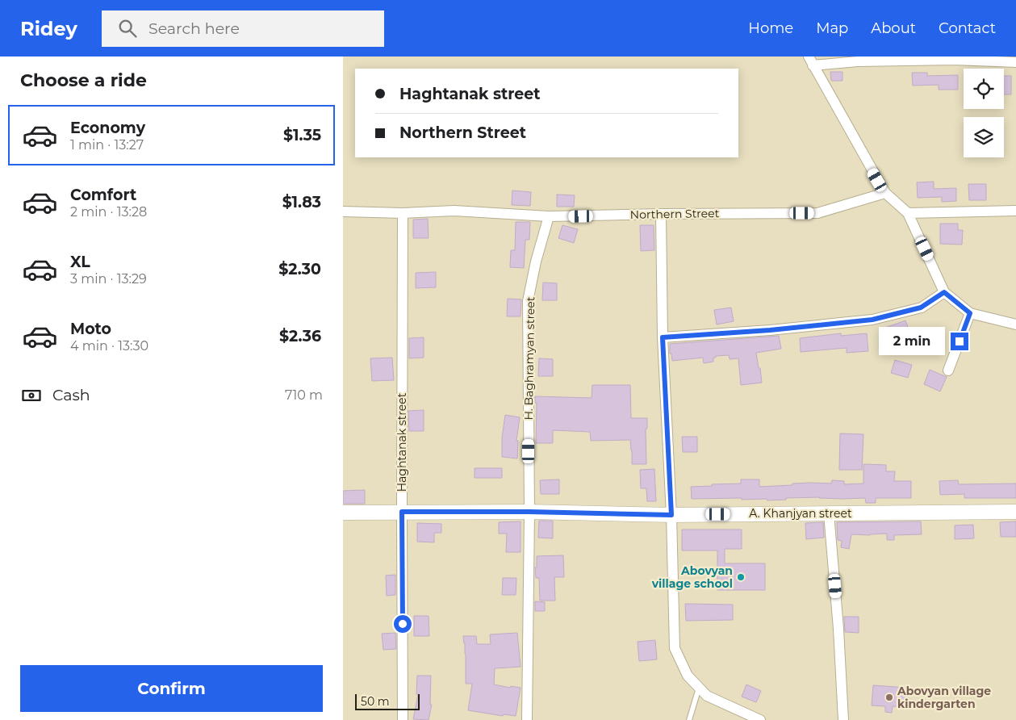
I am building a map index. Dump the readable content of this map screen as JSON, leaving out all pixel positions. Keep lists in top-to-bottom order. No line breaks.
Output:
{"streets":{"street":["Northern Street","H. Baghramyan street","Haghtanak street","A. Khanjyan street"]},"crossings":[["Northern Street","H. Baghramyan street"],["Northern Street","Haghtanak street"],["H. Baghramyan street","A. Khanjyan street"],["Haghtanak street","A. Khanjyan street"]],"places":["Abovyan village school","Abovyan village kindergarten"],"scale_bar":"50 m","page":{"header":"Ridey","search":"Search here","nav":["Home","Map","About","Contact"],"heading":"Choose a ride","banner":["Haghtanak street","Northern Street"],"list":[{"name":"Economy","note":"1 min · 13:27","value":"$1.35"},{"name":"Comfort","note":"2 min · 13:28","value":"$1.83"},{"name":"XL","note":"3 min · 13:29","value":"$2.30"},{"name":"Moto","note":"4 min · 13:30","value":"$2.36"}],"bubble":"2 min","pay":["Cash","710 m"],"buttons":"Confirm","scale":"50 m"}}
